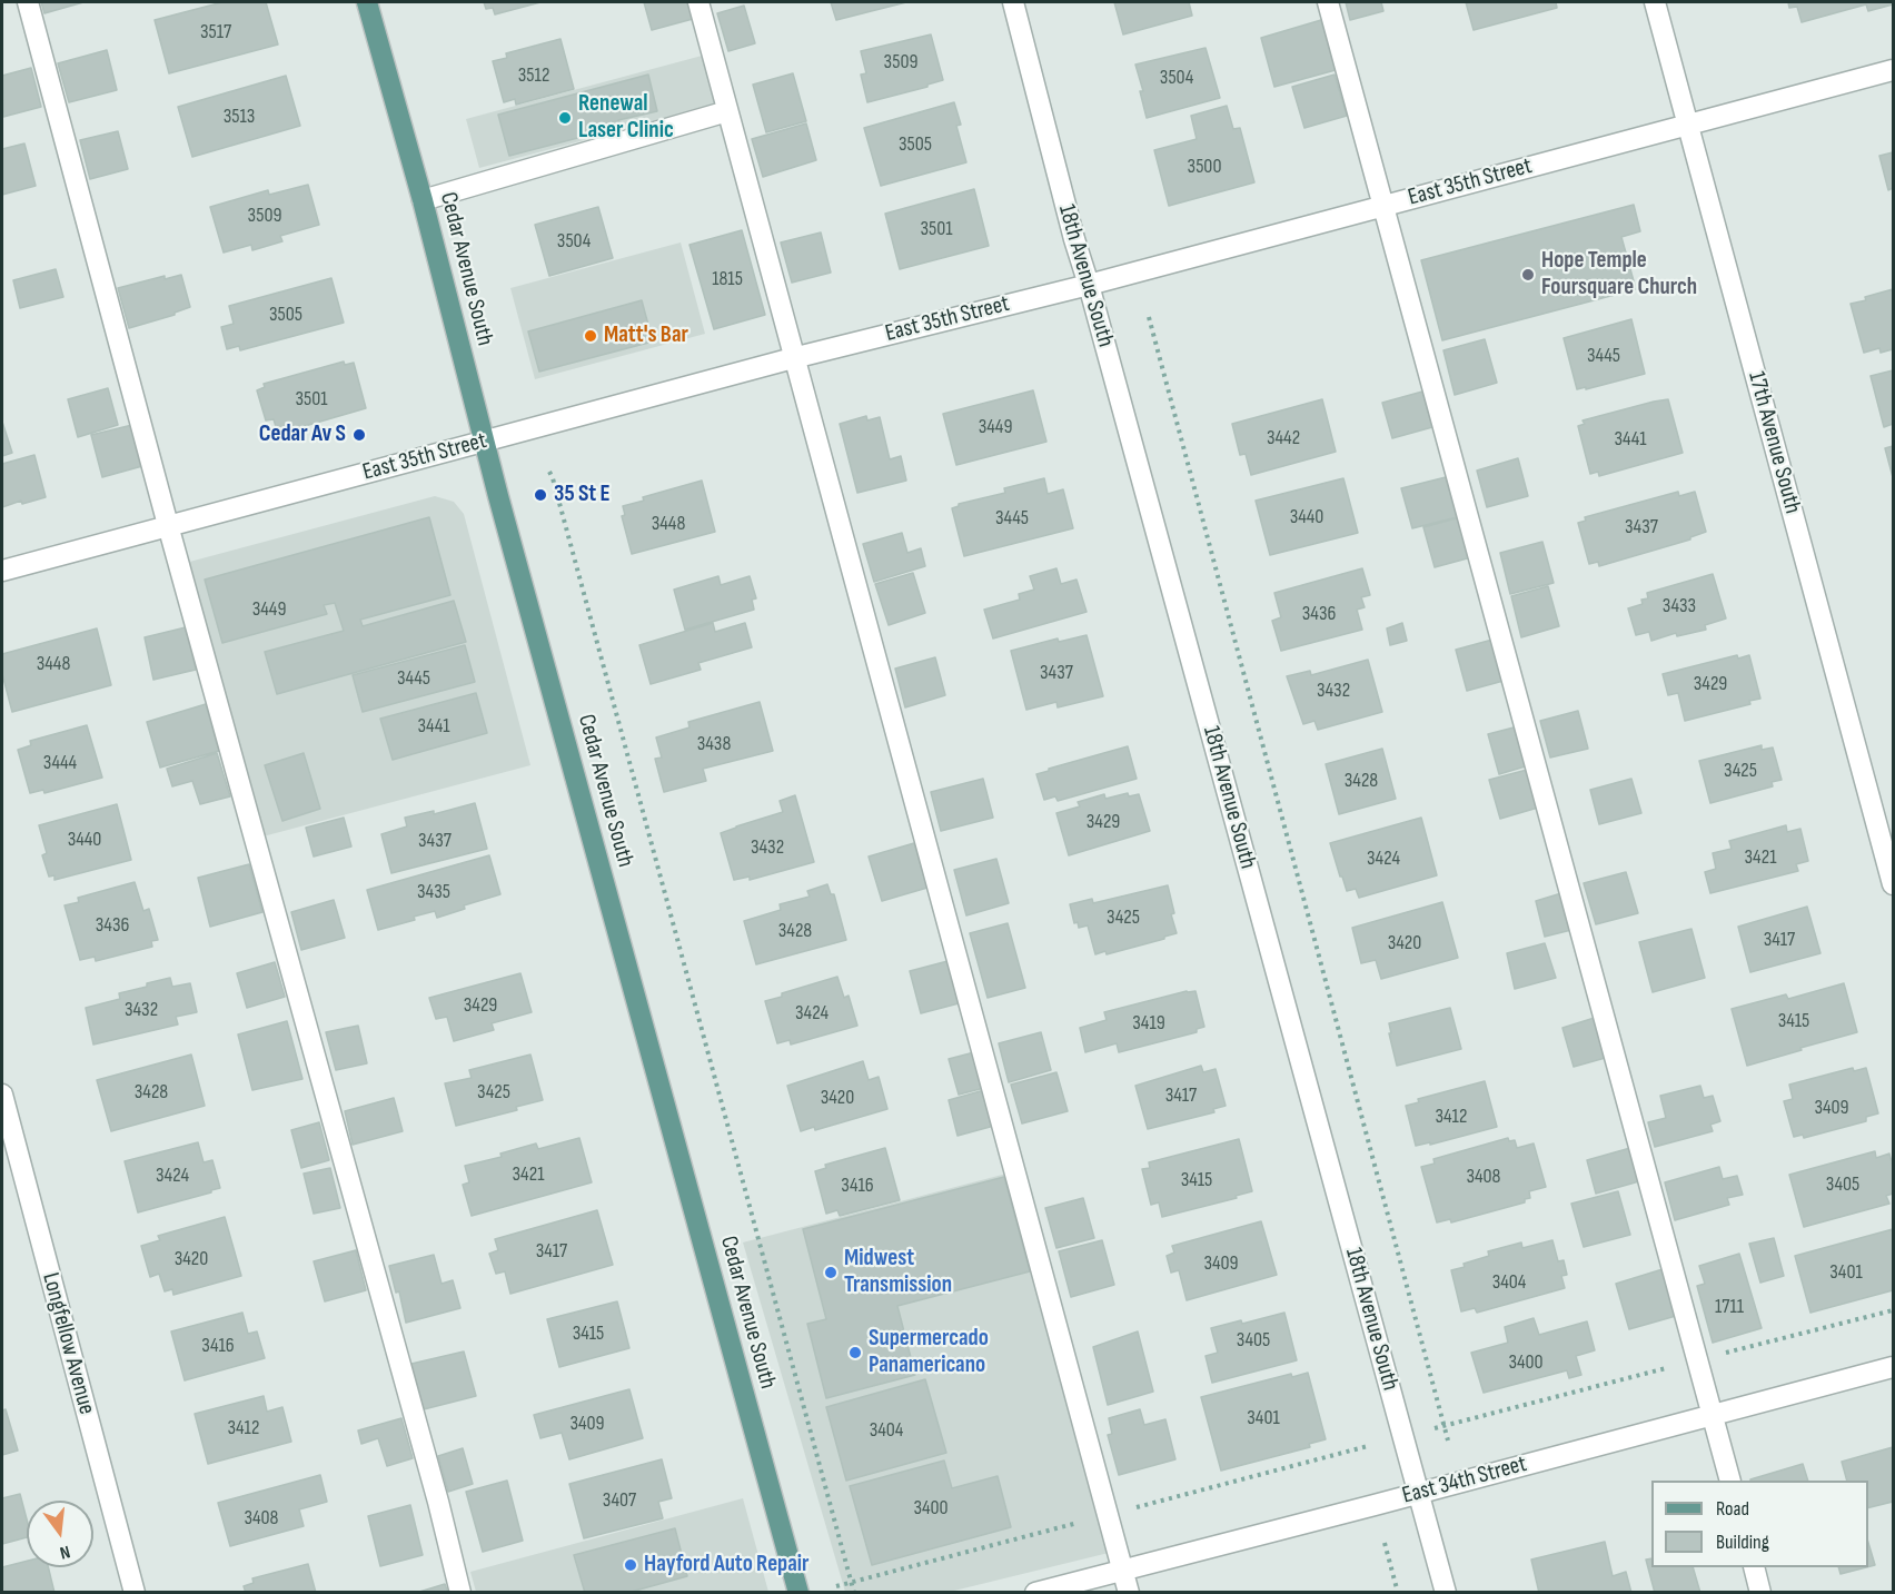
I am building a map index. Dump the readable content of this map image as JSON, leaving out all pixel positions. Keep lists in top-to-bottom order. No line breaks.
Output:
{"streets":{"main road":["Cedar Avenue South"],"street":["East 35th Street","18th Avenue South","17th Avenue South","Longfellow Avenue","East 34th Street"]},"crossings":[["East 35th Street","Cedar Avenue South"],["East 35th Street","18th Avenue South"],["East 35th Street","17th Avenue South"],["18th Avenue South","East 34th Street"]],"places":["Renewal Laser Clinic","Hope Temple Foursquare Church","Matt's Bar","Cedar Av S","35 St E","Midwest Transmission","Supermercado Panamericano","Hayford Auto Repair"],"house_numbers":["3517","3509","3512","3504","3513","3505","3500","3509","3501","3504","1815","3505","3445","3501","3449","3442","3441","3440","3445","3448","3437","3433","3449","3436","3448","3437","3445","3429","3432","3441","3438","3444","3425","3428","3429","3440","3437","3432","3421","3424","3435","3425","3436","3428","3417","3420","3429","3432","3424","3415","3419","3428","3425","3417","3420","3409","3412","3421","3424","3408","3415","3405","3416","3417","3420","3409","3401","3404","1711","3415","3405","3416","3400","3401","3409","3412","3404","3407","3400","3408"],"legend":["Road","Building"],"north":"bottom"}
